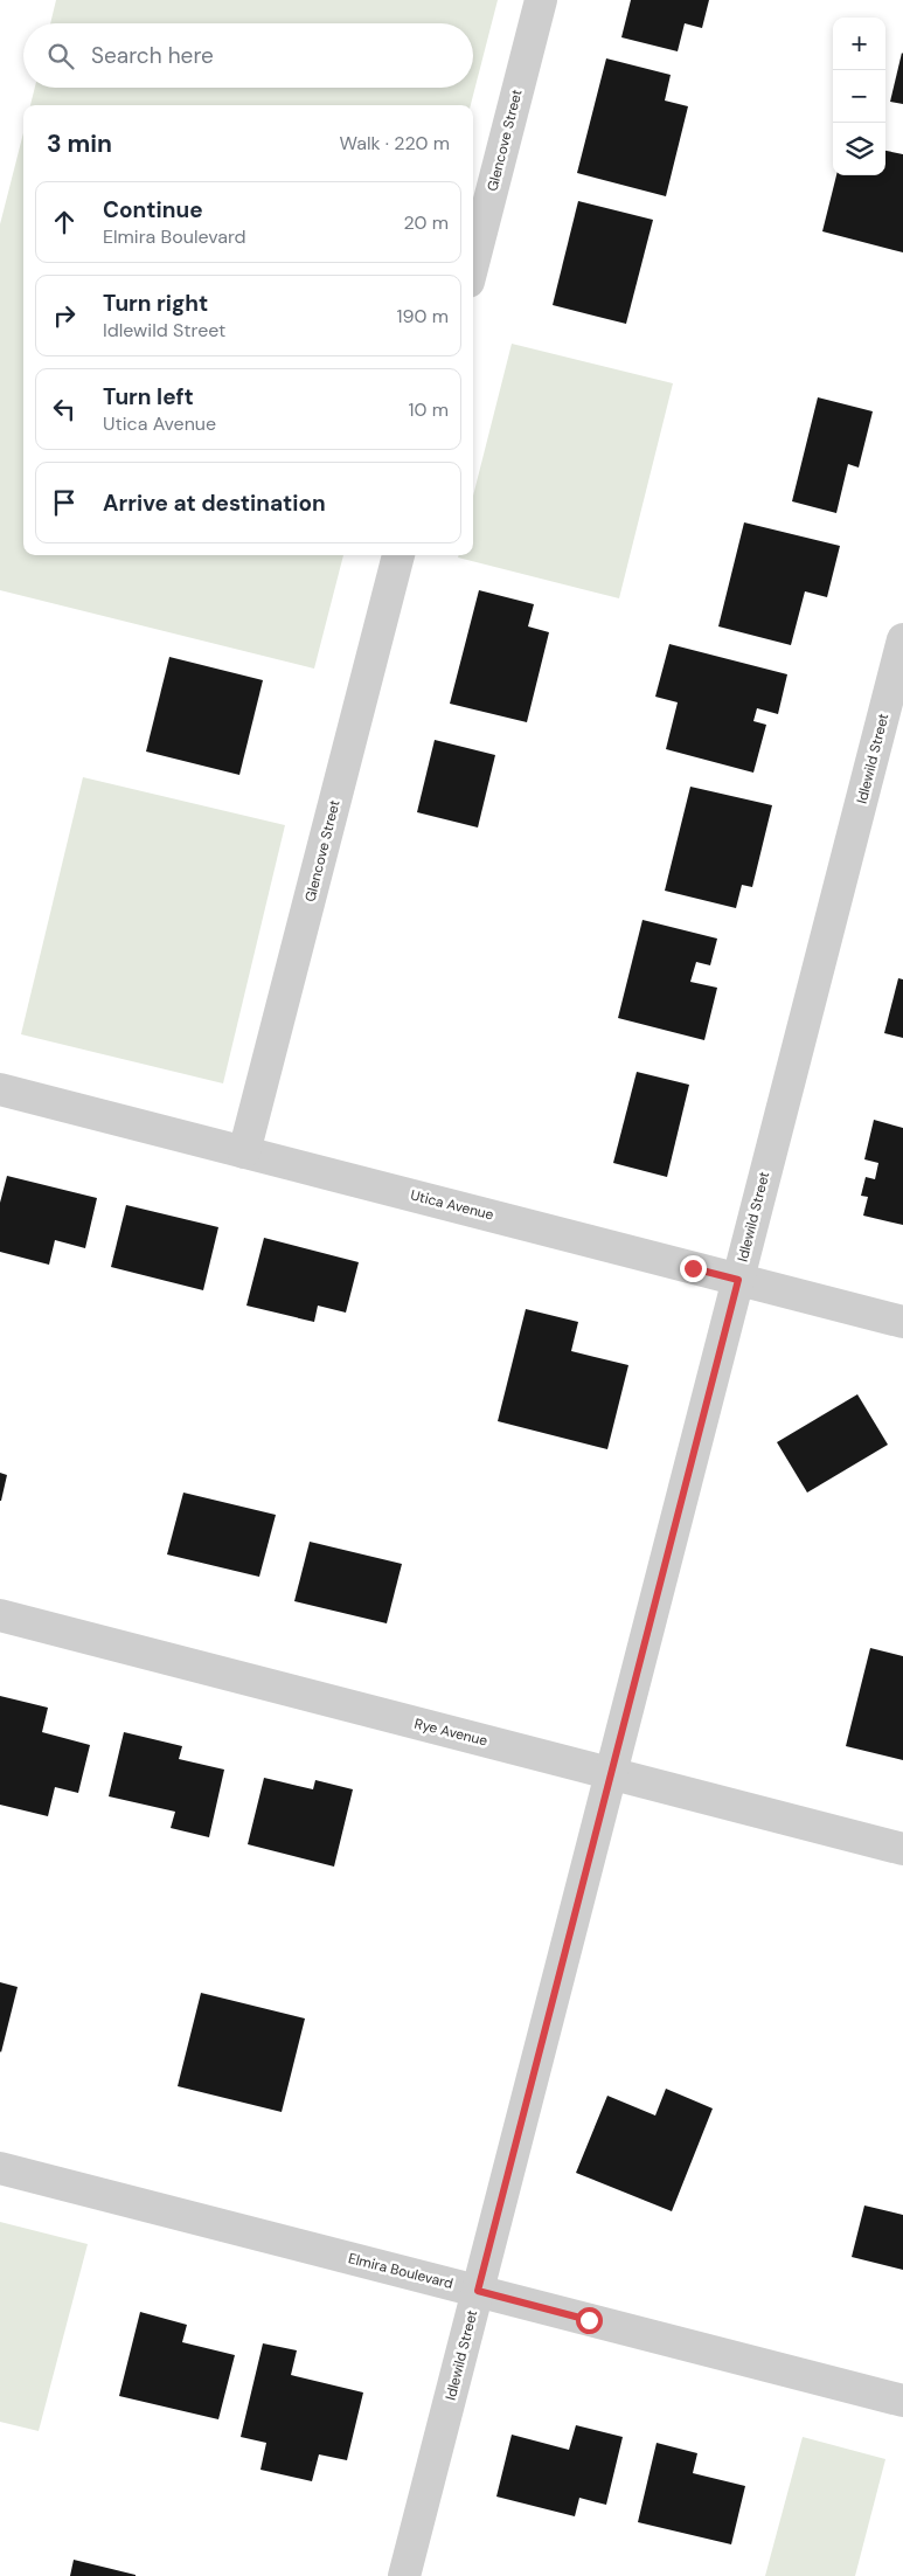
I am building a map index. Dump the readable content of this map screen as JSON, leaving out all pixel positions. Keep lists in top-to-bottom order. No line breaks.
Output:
{"streets":{"street":["Glencove Street","Idlewild Street","Utica Avenue","Rye Avenue","Elmira Boulevard"]},"crossings":[["Glencove Street","Utica Avenue"],["Idlewild Street","Utica Avenue"],["Idlewild Street","Rye Avenue"],["Idlewild Street","Elmira Boulevard"]],"page":{"map_buttons":["+","−"],"search":"Search here","heading":["3 min","Walk · 220 m"],"list":[["Continue","Elmira Boulevard","20 m"],["Turn right","Idlewild Street","190 m"],["Turn left","Utica Avenue","10 m"],"Arrive at destination"]}}
